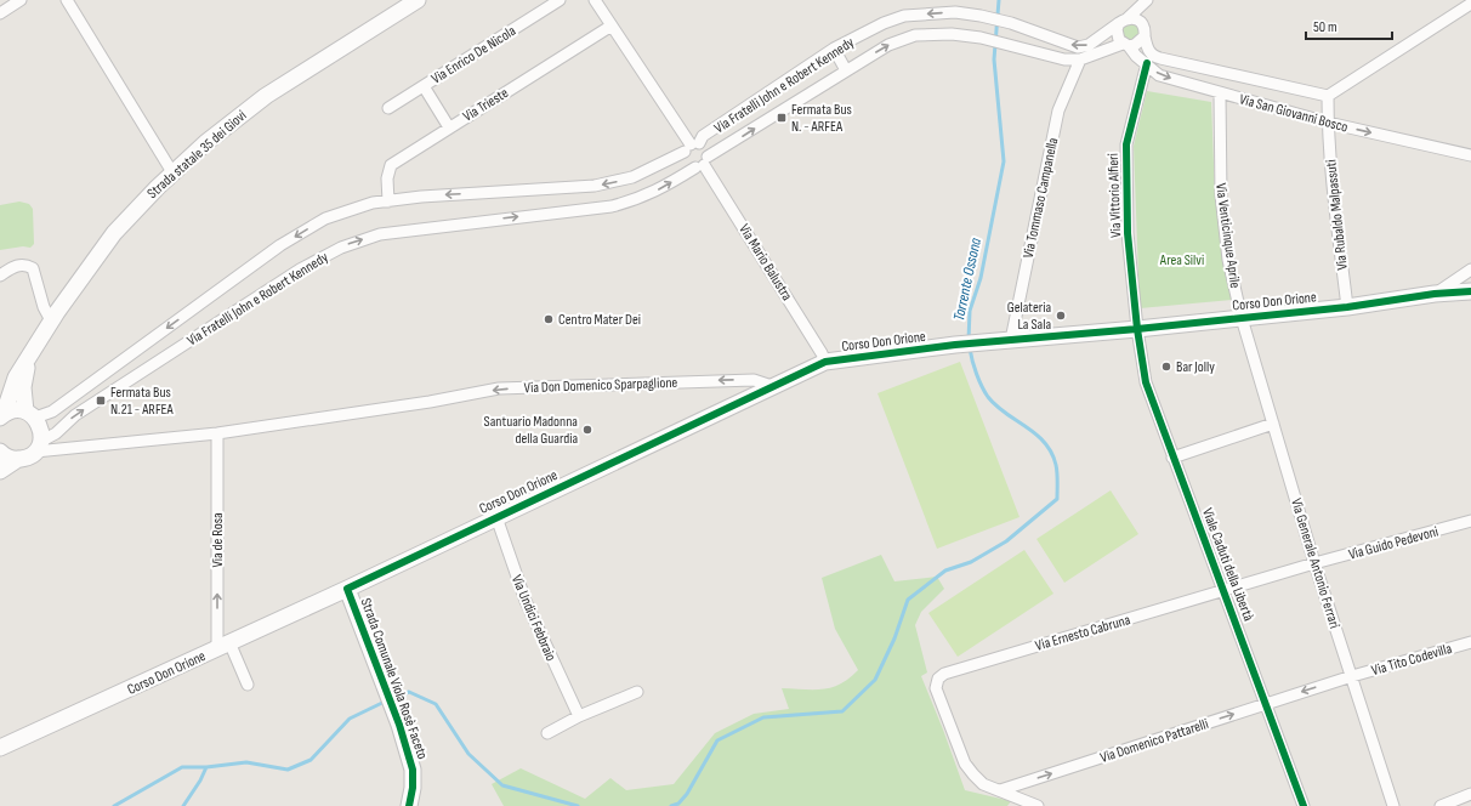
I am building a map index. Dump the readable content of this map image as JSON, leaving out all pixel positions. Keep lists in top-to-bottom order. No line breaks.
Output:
{"streets":{"street":["Via Enrico De Nicola","Via Fratelli John e Robert Kennedy","Via Trieste","Via San Giovanni Bosco","Strada statale 35 dei Giovi","Via Vittorio Alfieri","Via Tommaso Campanella","Via Rubaldo Malpassuti","Via Venticinque Aprile","Via Mario Balustra","Corso Don Orione","Via Don Domenico Sparpaglione","Via de Rosa","Via Guido Pedevoni","Via Generale Antonio Ferrari","Viale Caduti della Libertà","Via Undici Febbraio","Via Ernesto Cabruna","Via Tito Codevilla","Strada Comunale Viola Rosè Faceto","Via Domenico Pattarelli"]},"crossings":[["Via Fratelli John e Robert Kennedy","Via Trieste"],["Via Fratelli John e Robert Kennedy","Via San Giovanni Bosco"],["Via Fratelli John e Robert Kennedy","Strada statale 35 dei Giovi"],["Via Fratelli John e Robert Kennedy","Via Tommaso Campanella"],["Via Fratelli John e Robert Kennedy","Via Mario Balustra"],["Via Fratelli John e Robert Kennedy","Via Don Domenico Sparpaglione"],["Via San Giovanni Bosco","Via Vittorio Alfieri"],["Via San Giovanni Bosco","Via Rubaldo Malpassuti"],["Via San Giovanni Bosco","Via Venticinque Aprile"],["Strada statale 35 dei Giovi","Via Don Domenico Sparpaglione"],["Via Vittorio Alfieri","Corso Don Orione"],["Via Vittorio Alfieri","Viale Caduti della Libertà"],["Via Tommaso Campanella","Corso Don Orione"],["Via Rubaldo Malpassuti","Corso Don Orione"],["Via Venticinque Aprile","Corso Don Orione"],["Via Venticinque Aprile","Via Generale Antonio Ferrari"],["Via Mario Balustra","Corso Don Orione"],["Corso Don Orione","Via Don Domenico Sparpaglione"],["Corso Don Orione","Via de Rosa"],["Corso Don Orione","Via Generale Antonio Ferrari"],["Corso Don Orione","Viale Caduti della Libertà"],["Corso Don Orione","Via Undici Febbraio"],["Corso Don Orione","Strada Comunale Viola Rosè Faceto"],["Via Don Domenico Sparpaglione","Via de Rosa"],["Via Guido Pedevoni","Via Generale Antonio Ferrari"],["Via Guido Pedevoni","Via Ernesto Cabruna"],["Via Generale Antonio Ferrari","Via Ernesto Cabruna"],["Via Generale Antonio Ferrari","Via Tito Codevilla"],["Via Generale Antonio Ferrari","Via Domenico Pattarelli"],["Viale Caduti della Libertà","Via Ernesto Cabruna"],["Viale Caduti della Libertà","Via Domenico Pattarelli"],["Via Ernesto Cabruna","Via Domenico Pattarelli"],["Via Tito Codevilla","Via Domenico Pattarelli"]],"one_way":["Via Don Domenico Sparpaglione","Via de Rosa"],"water":["Torrente Ossona"],"parks":["Area Silvi"],"places":{"transit":["Fermata Bus N. - ARFEA","Fermata Bus N.21 - ARFEA"],"other":["Gelateria La Sala","Centro Mater Dei","Bar Jolly","Santuario Madonna della Guardia"]},"scale_bar":"50 m"}
